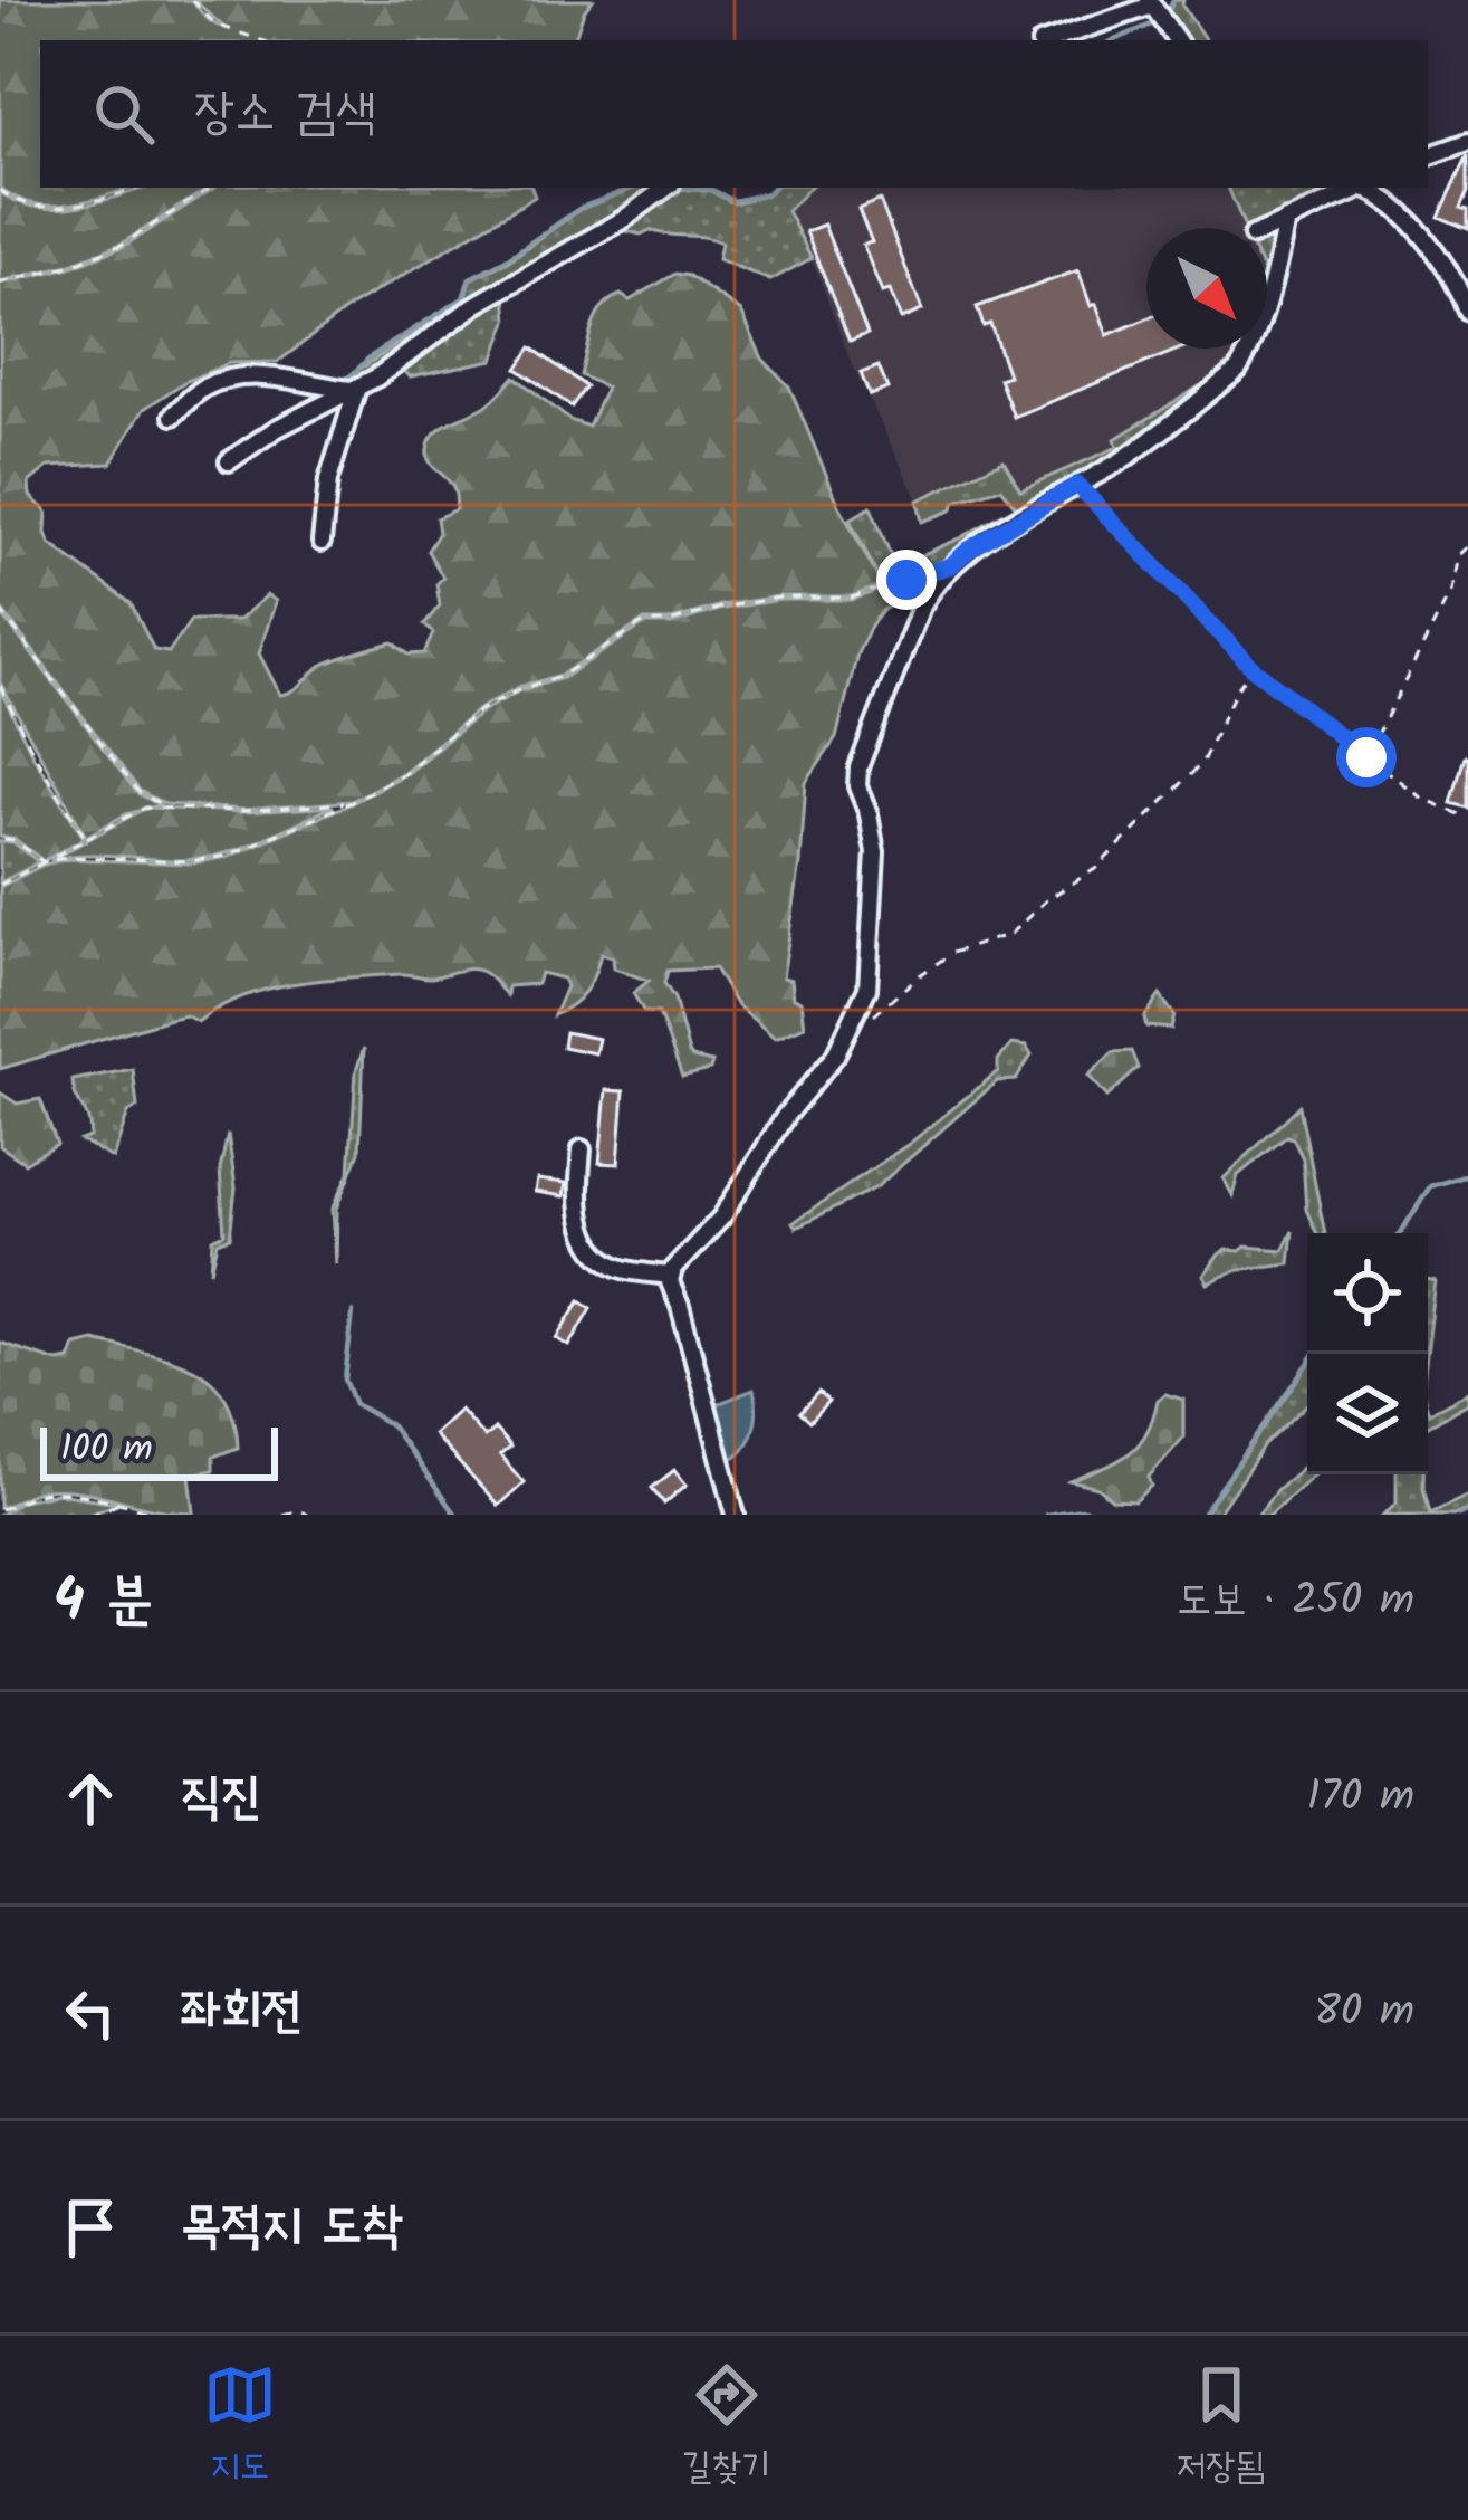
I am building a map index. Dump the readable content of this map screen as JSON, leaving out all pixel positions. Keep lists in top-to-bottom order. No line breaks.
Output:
{"scale_bar":"100 m","north":"bottom right","page":{"search":"장소 검색","scale":"100 m","heading":["4 분","도보 · 250 m"],"list":[["직진","170 m"],["좌회전","80 m"],"목적지 도착"],"nav":["지도","길찾기","저장됨"]}}
